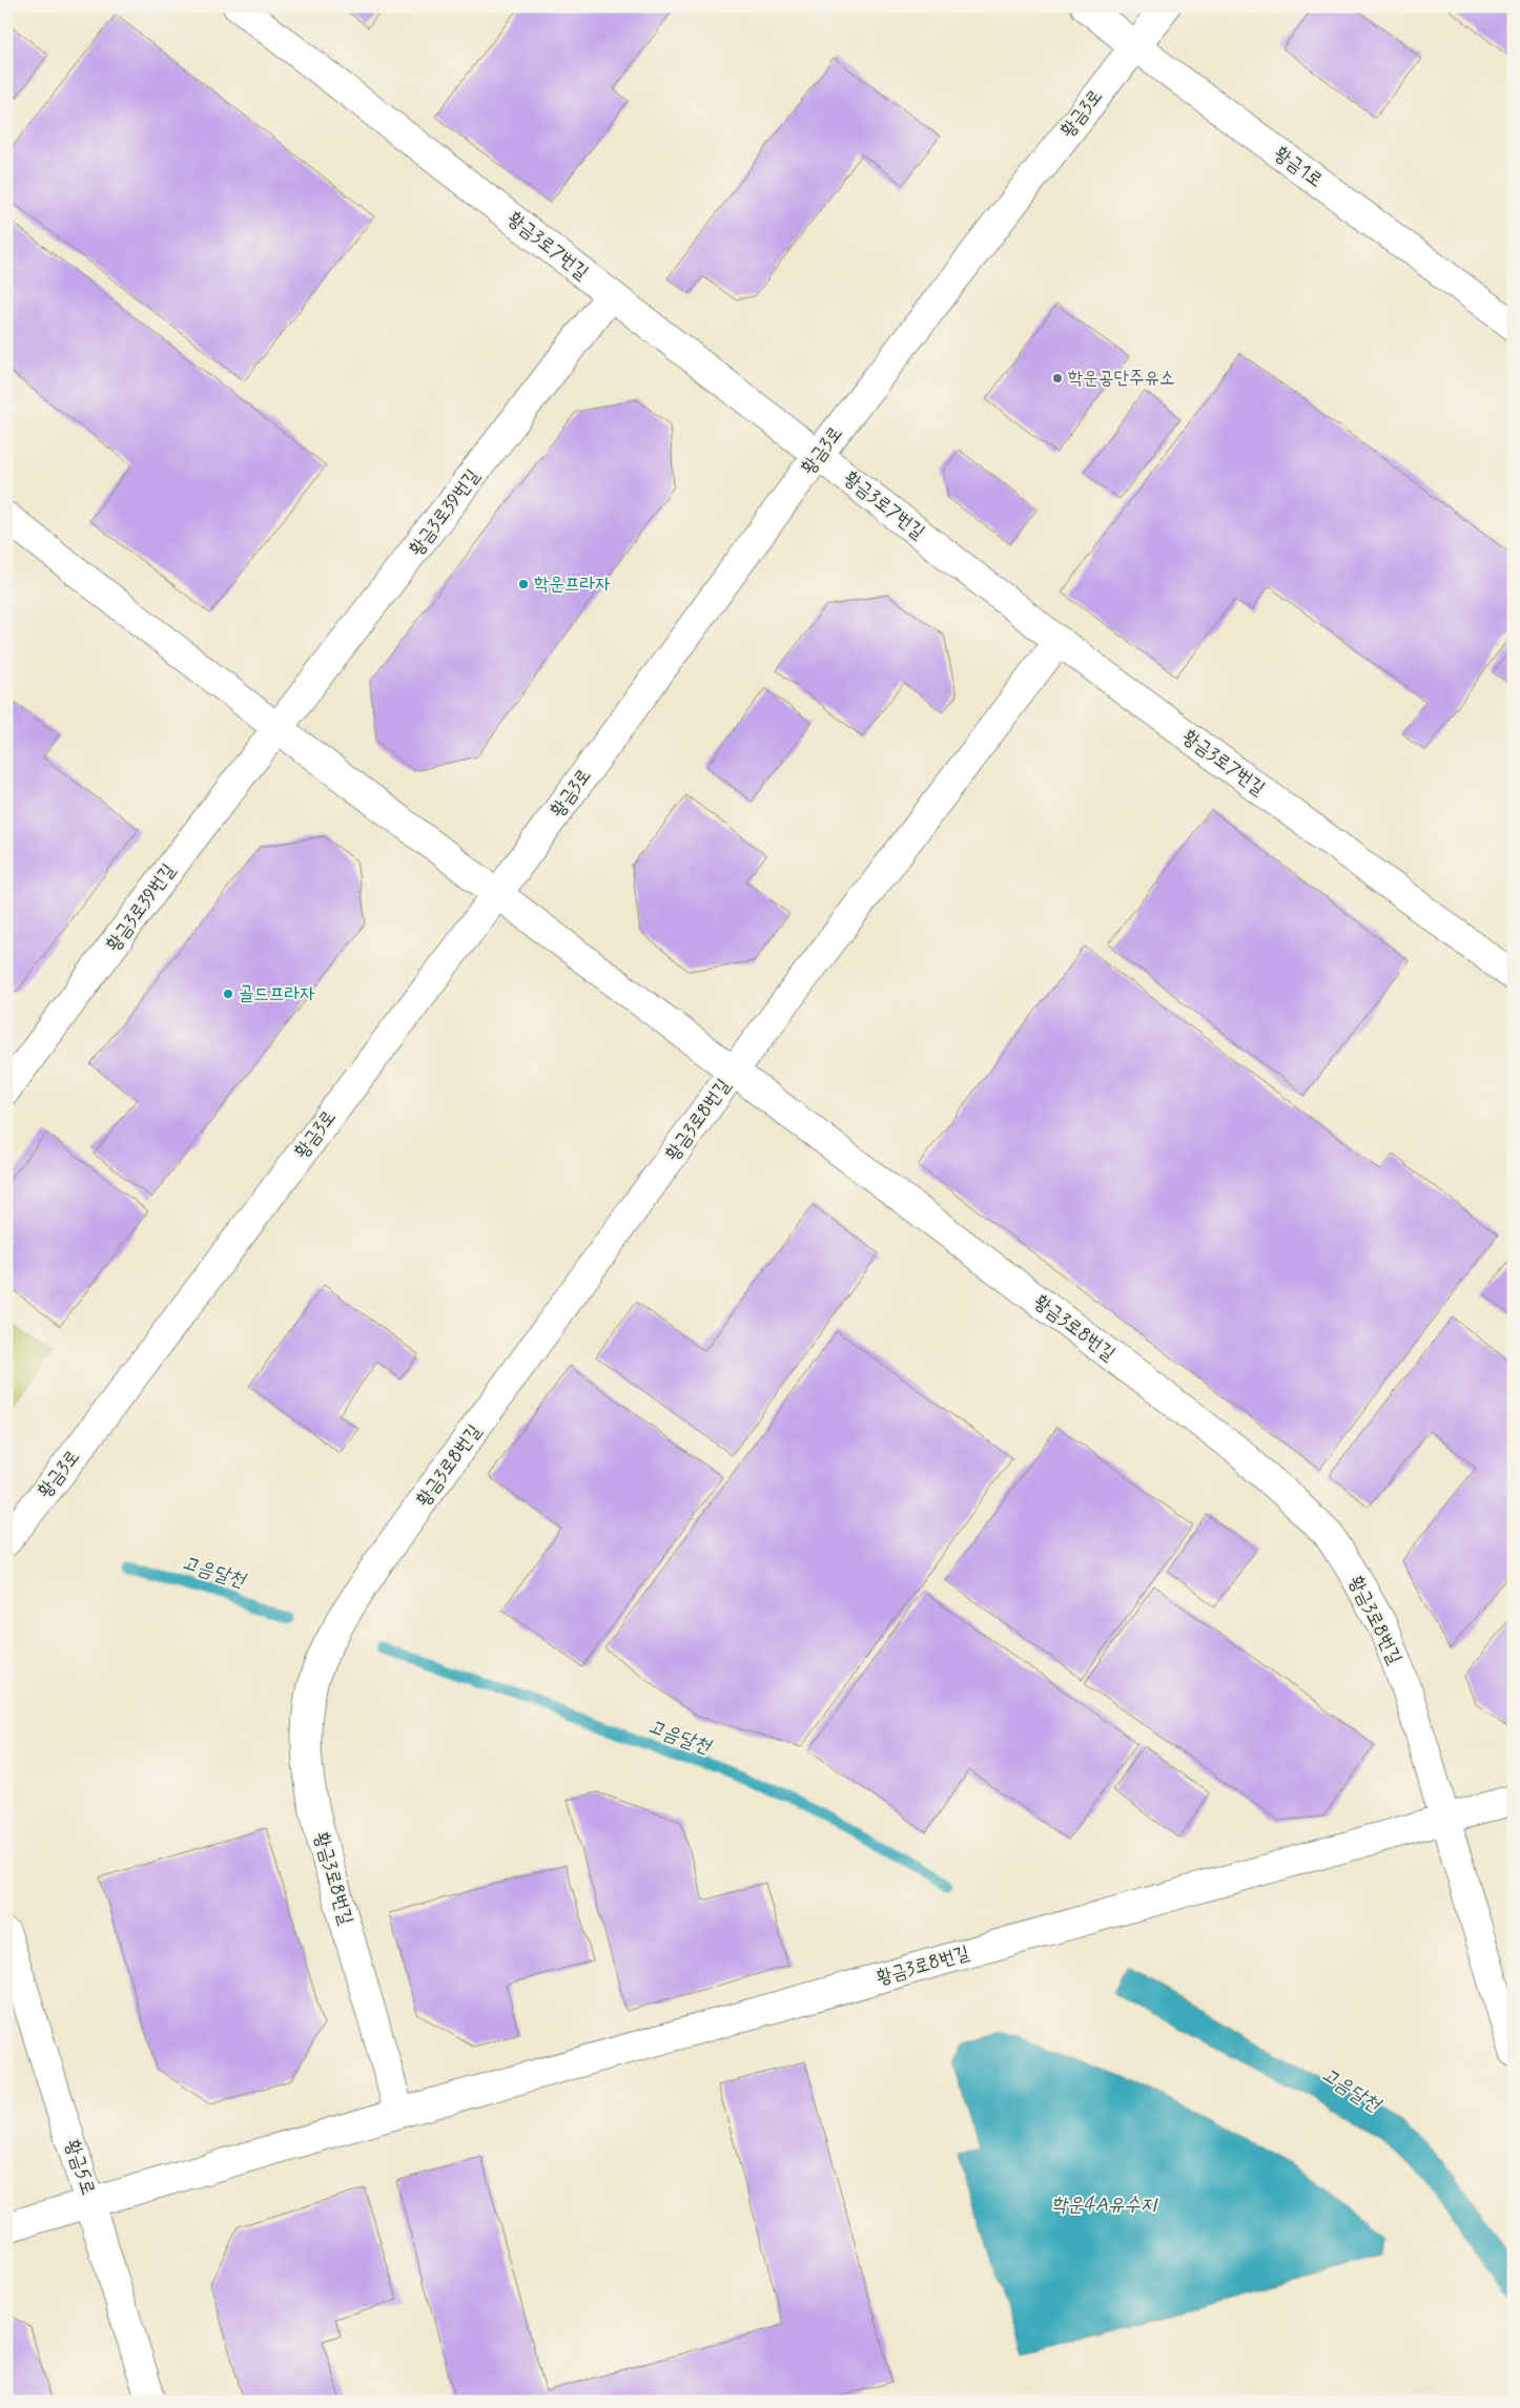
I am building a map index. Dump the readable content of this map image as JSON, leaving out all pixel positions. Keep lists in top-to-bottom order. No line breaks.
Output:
{"streets":{"street":["황금3로","황금1로","황금3로7번길","황금3로39번길","황금3로8번길","황금5로"]},"crossings":[["황금3로","황금1로"],["황금3로","황금3로7번길"],["황금3로7번길","황금3로39번길"],["황금3로8번길","황금5로"]],"water":["고음달천","학운4A유수지"],"places":["학운공단주유소","학운프라자","골드프라자"]}
